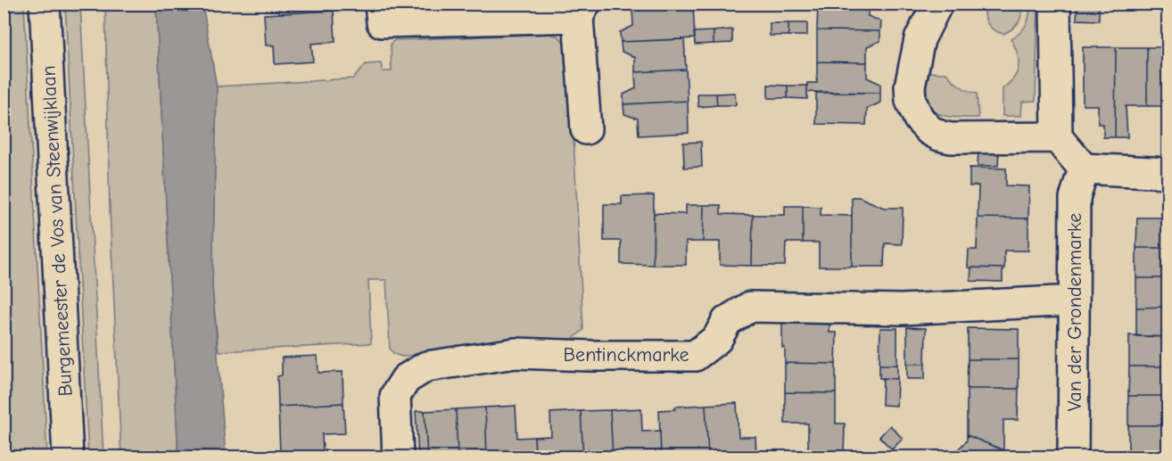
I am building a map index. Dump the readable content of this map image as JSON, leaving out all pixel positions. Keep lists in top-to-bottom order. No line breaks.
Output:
{"streets":{"street":["Burgemeester de Vos van Steenwijklaan","Van der Grondenmarke","Bentinckmarke"]},"crossings":[["Van der Grondenmarke","Bentinckmarke"]]}
